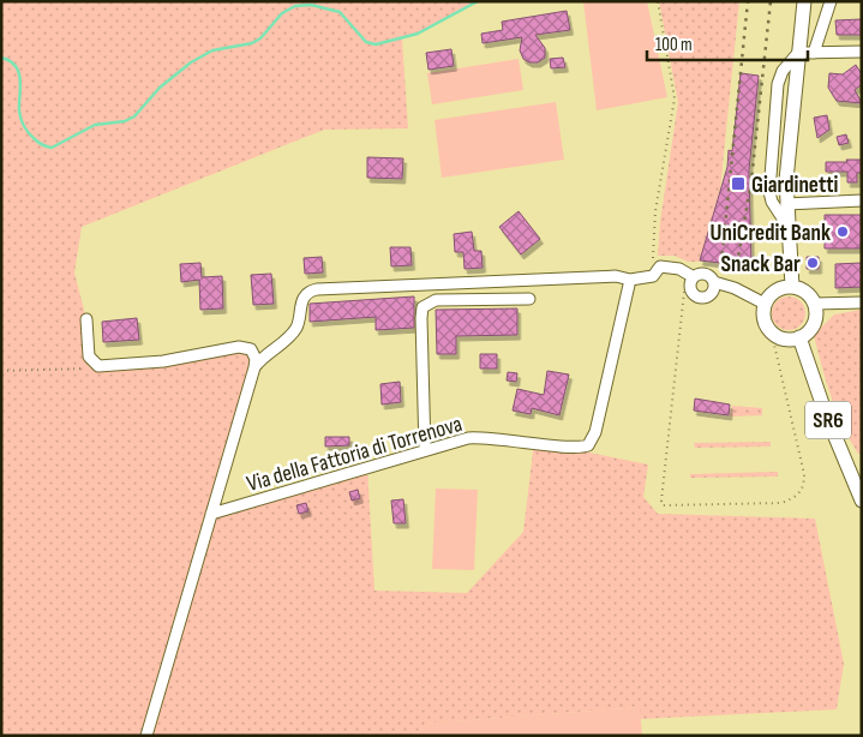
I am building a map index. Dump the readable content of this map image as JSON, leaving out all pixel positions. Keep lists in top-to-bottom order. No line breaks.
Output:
{"streets":{"main road":["SR6"],"street":["Via della Fattoria di Torrenova"]},"places":{"transit":["Giardinetti"],"other":["UniCredit Bank","Snack Bar"]},"scale_bar":"100 m"}
